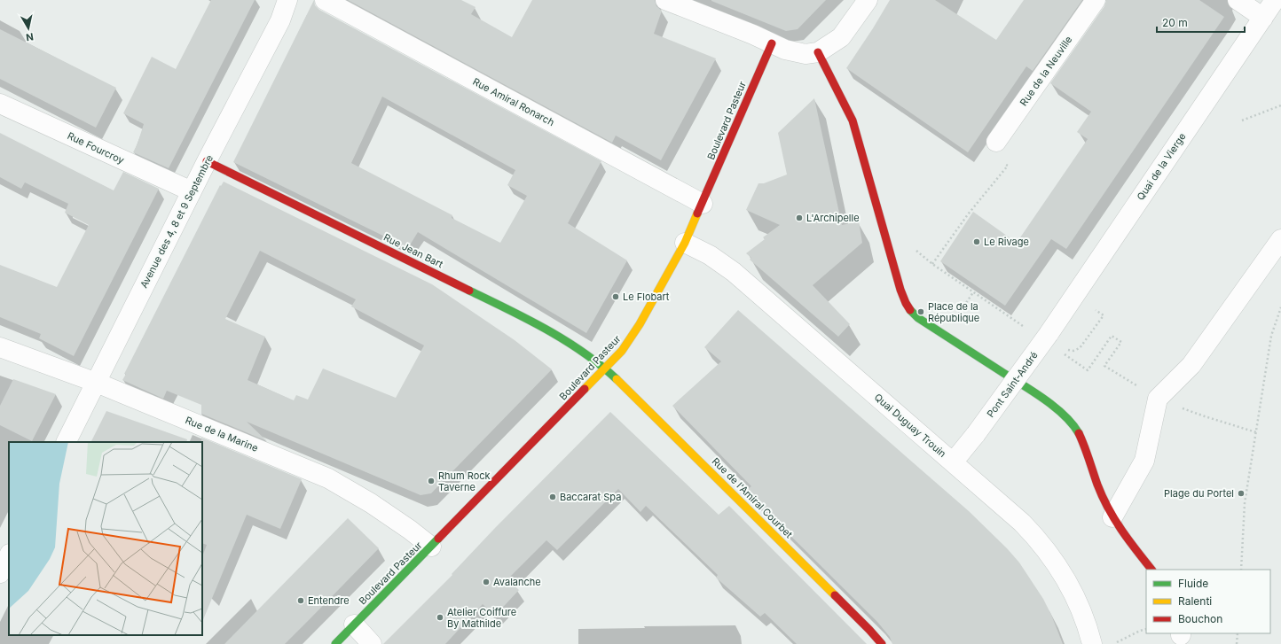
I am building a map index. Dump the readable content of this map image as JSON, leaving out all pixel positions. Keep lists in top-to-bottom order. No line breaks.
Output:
{"streets":{"street":["Rue de la Neuville","Rue Amiral Ronarch","Boulevard Pasteur","Rue Fourcroy","Quai de la Vierge","Avenue des 4, 8 et 9 Septembre","Rue Jean Bart","Pont Saint-André","Quai Duguay Trouin","Rue de la Marine","Rue de l'Amiral Courbet"]},"crossings":[["Rue Amiral Ronarch","Boulevard Pasteur"],["Boulevard Pasteur","Rue Jean Bart"],["Boulevard Pasteur","Quai Duguay Trouin"],["Boulevard Pasteur","Rue de la Marine"],["Boulevard Pasteur","Rue de l'Amiral Courbet"],["Rue Fourcroy","Avenue des 4, 8 et 9 Septembre"],["Quai de la Vierge","Pont Saint-André"],["Avenue des 4, 8 et 9 Septembre","Rue Jean Bart"],["Avenue des 4, 8 et 9 Septembre","Rue de la Marine"],["Rue Jean Bart","Rue de l'Amiral Courbet"],["Pont Saint-André","Quai Duguay Trouin"]],"places":["L'Archipelle","Le Rivage","Le Flobart","Place de la République","Rhum Rock Taverne","Plage du Portel","Baccarat Spa","Avalanche","Entendre","Atelier Coiffure By Mathilde"],"legend":["Fluide","Ralenti","Bouchon"],"scale_bar":"20 m","north":"bottom"}
